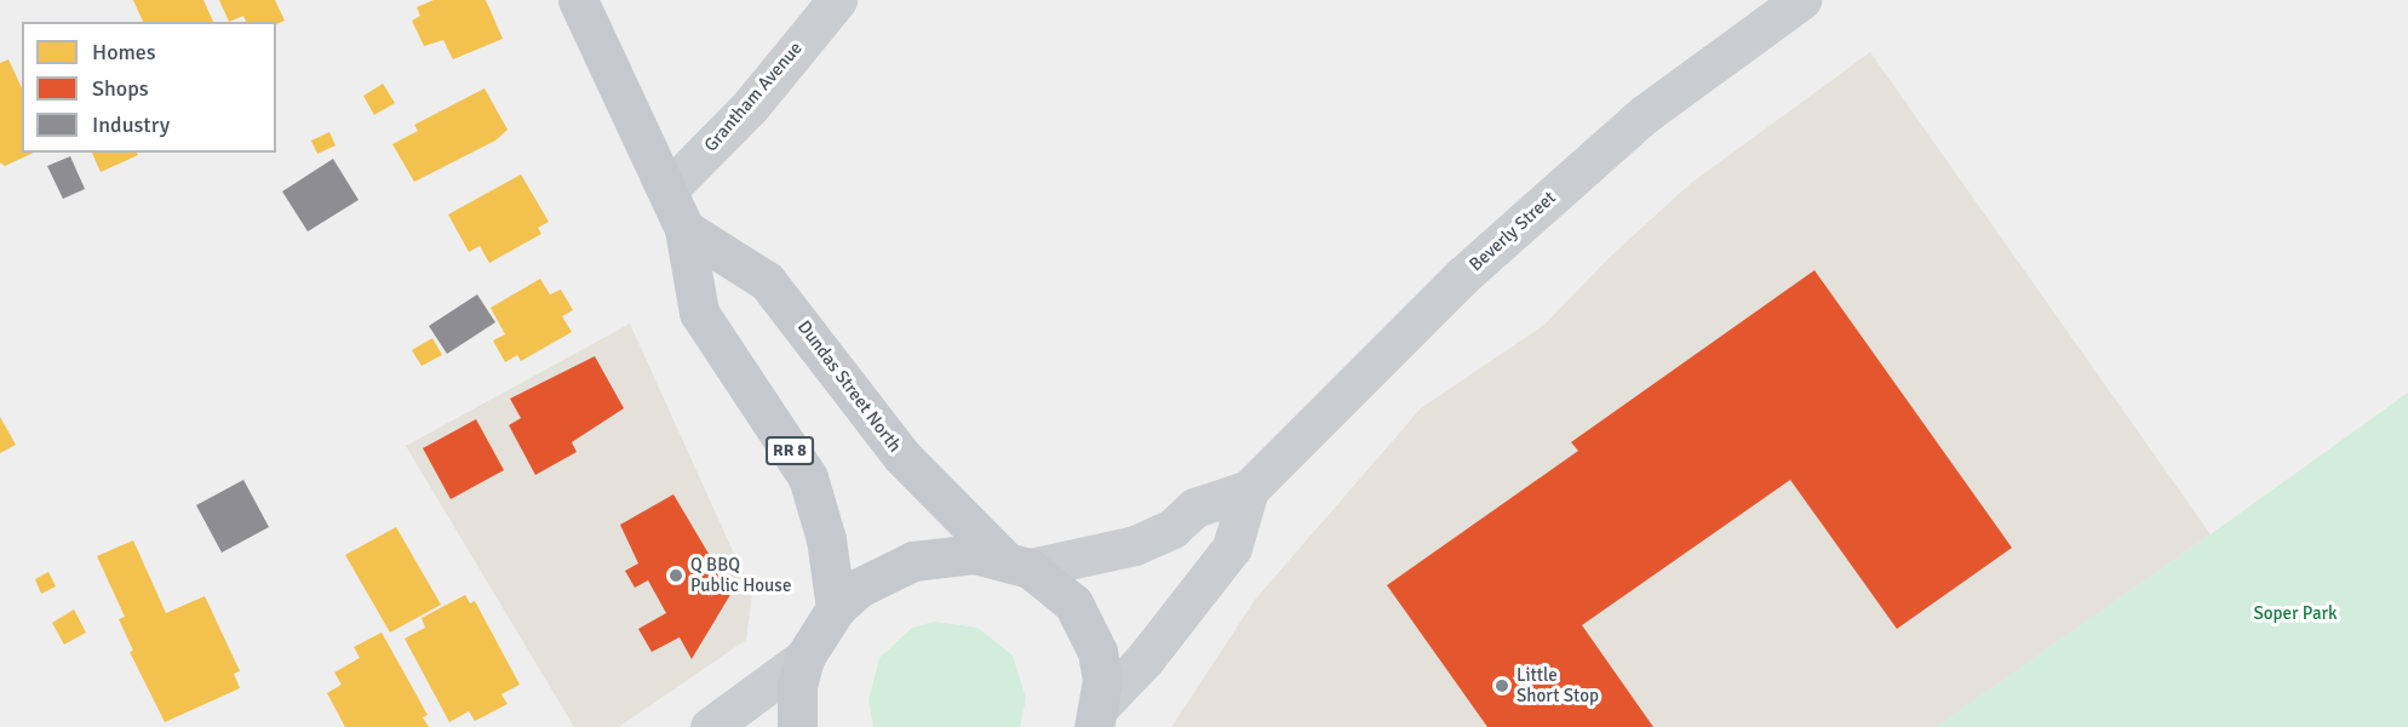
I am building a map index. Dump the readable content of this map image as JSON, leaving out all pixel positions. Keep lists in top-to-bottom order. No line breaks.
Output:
{"streets":{"main road":["Beverly Street","Dundas Street North","RR 8"],"street":["Grantham Avenue"]},"crossings":[["Grantham Avenue","RR 8"],["Beverly Street","Dundas Street North"],["Dundas Street North","RR 8"]],"parks":["Soper Park"],"places":["Q BBQ Public House","Little Short Stop"],"legend":["Homes","Shops","Industry"]}
